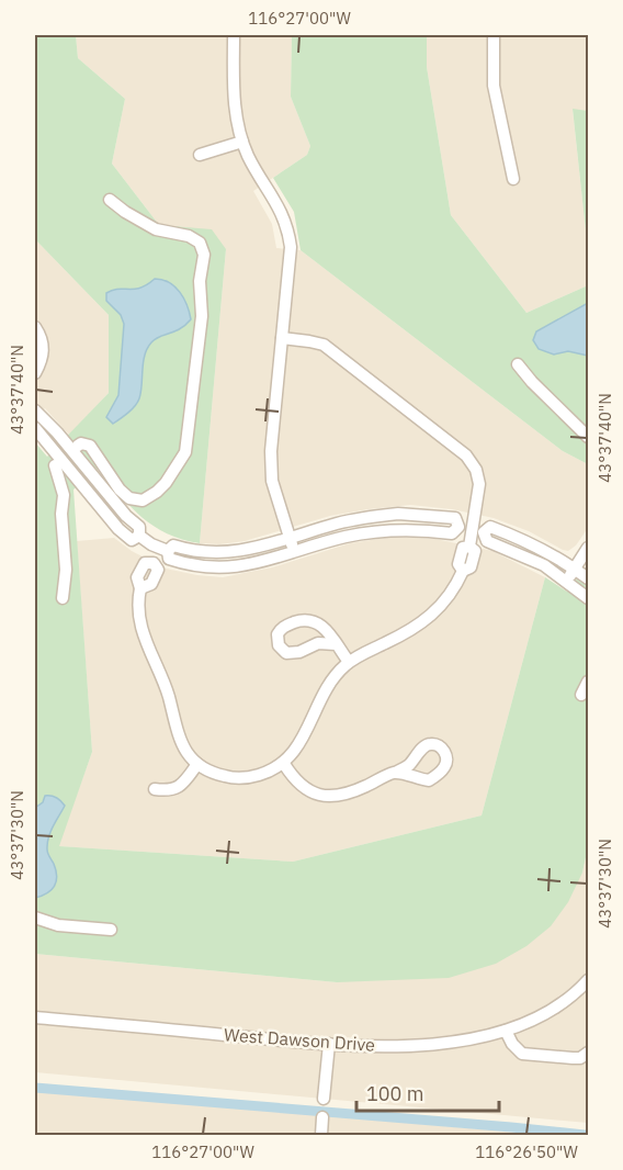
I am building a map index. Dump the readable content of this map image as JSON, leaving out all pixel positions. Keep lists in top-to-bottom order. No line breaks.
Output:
{"streets":{"street":["West Dawson Drive"]},"scale_bar":"100 m","coordinates":["116°27'00\"W","43°37'40\"N","43°37'30\"N","116°26'50\"W"]}
